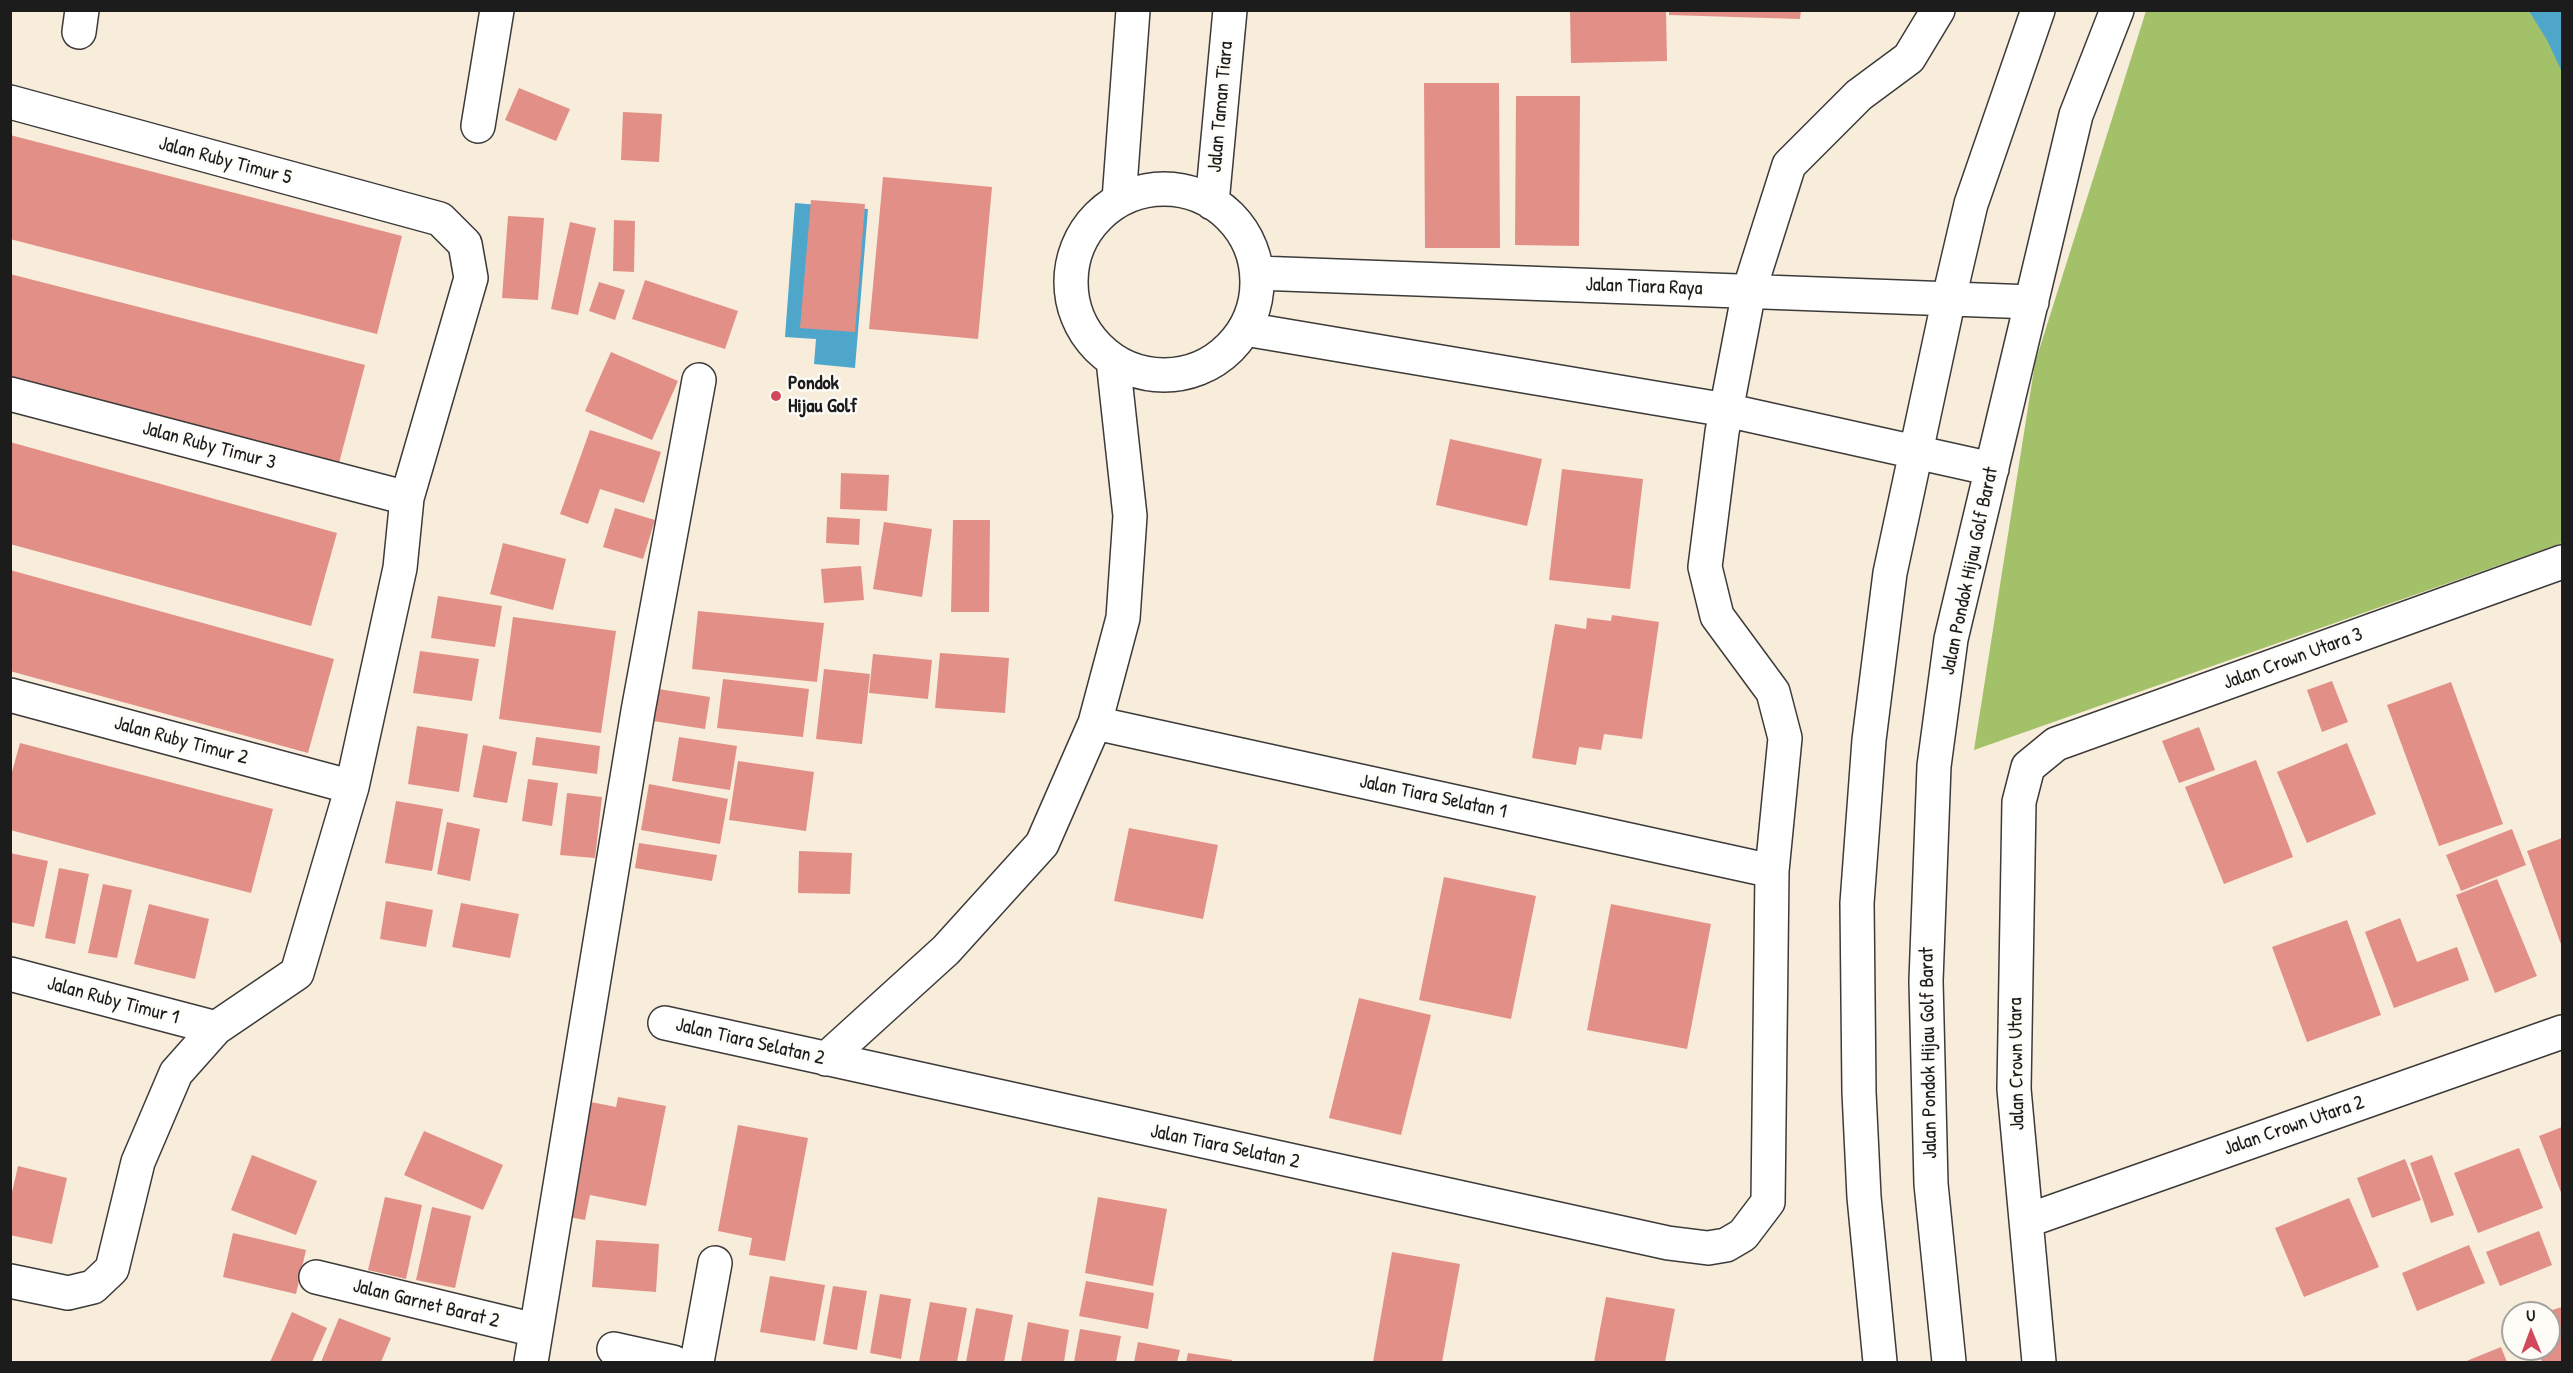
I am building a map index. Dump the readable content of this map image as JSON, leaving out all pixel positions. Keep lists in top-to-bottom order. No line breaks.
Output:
{"streets":{"street":["Jalan Taman Tiara","Jalan Ruby Timur 5","Jalan Tiara Raya","Jalan Ruby Timur 3","Jalan Pondok Hijau Golf Barat","Jalan Crown Utara 3","Jalan Ruby Timur 2","Jalan Tiara Selatan 1","Jalan Ruby Timur 1","Jalan Tiara Selatan 2","Jalan Crown Utara","Jalan Crown Utara 2","Jalan Garnet Barat 2"]},"crossings":[["Jalan Taman Tiara","Jalan Tiara Raya"],["Jalan Ruby Timur 5","Jalan Ruby Timur 3"],["Jalan Tiara Raya","Jalan Pondok Hijau Golf Barat"],["Jalan Crown Utara 3","Jalan Crown Utara"],["Jalan Tiara Selatan 1","Jalan Tiara Selatan 2"],["Jalan Crown Utara","Jalan Crown Utara 2"]],"places":["Pondok Hijau Golf"],"north":"top"}
